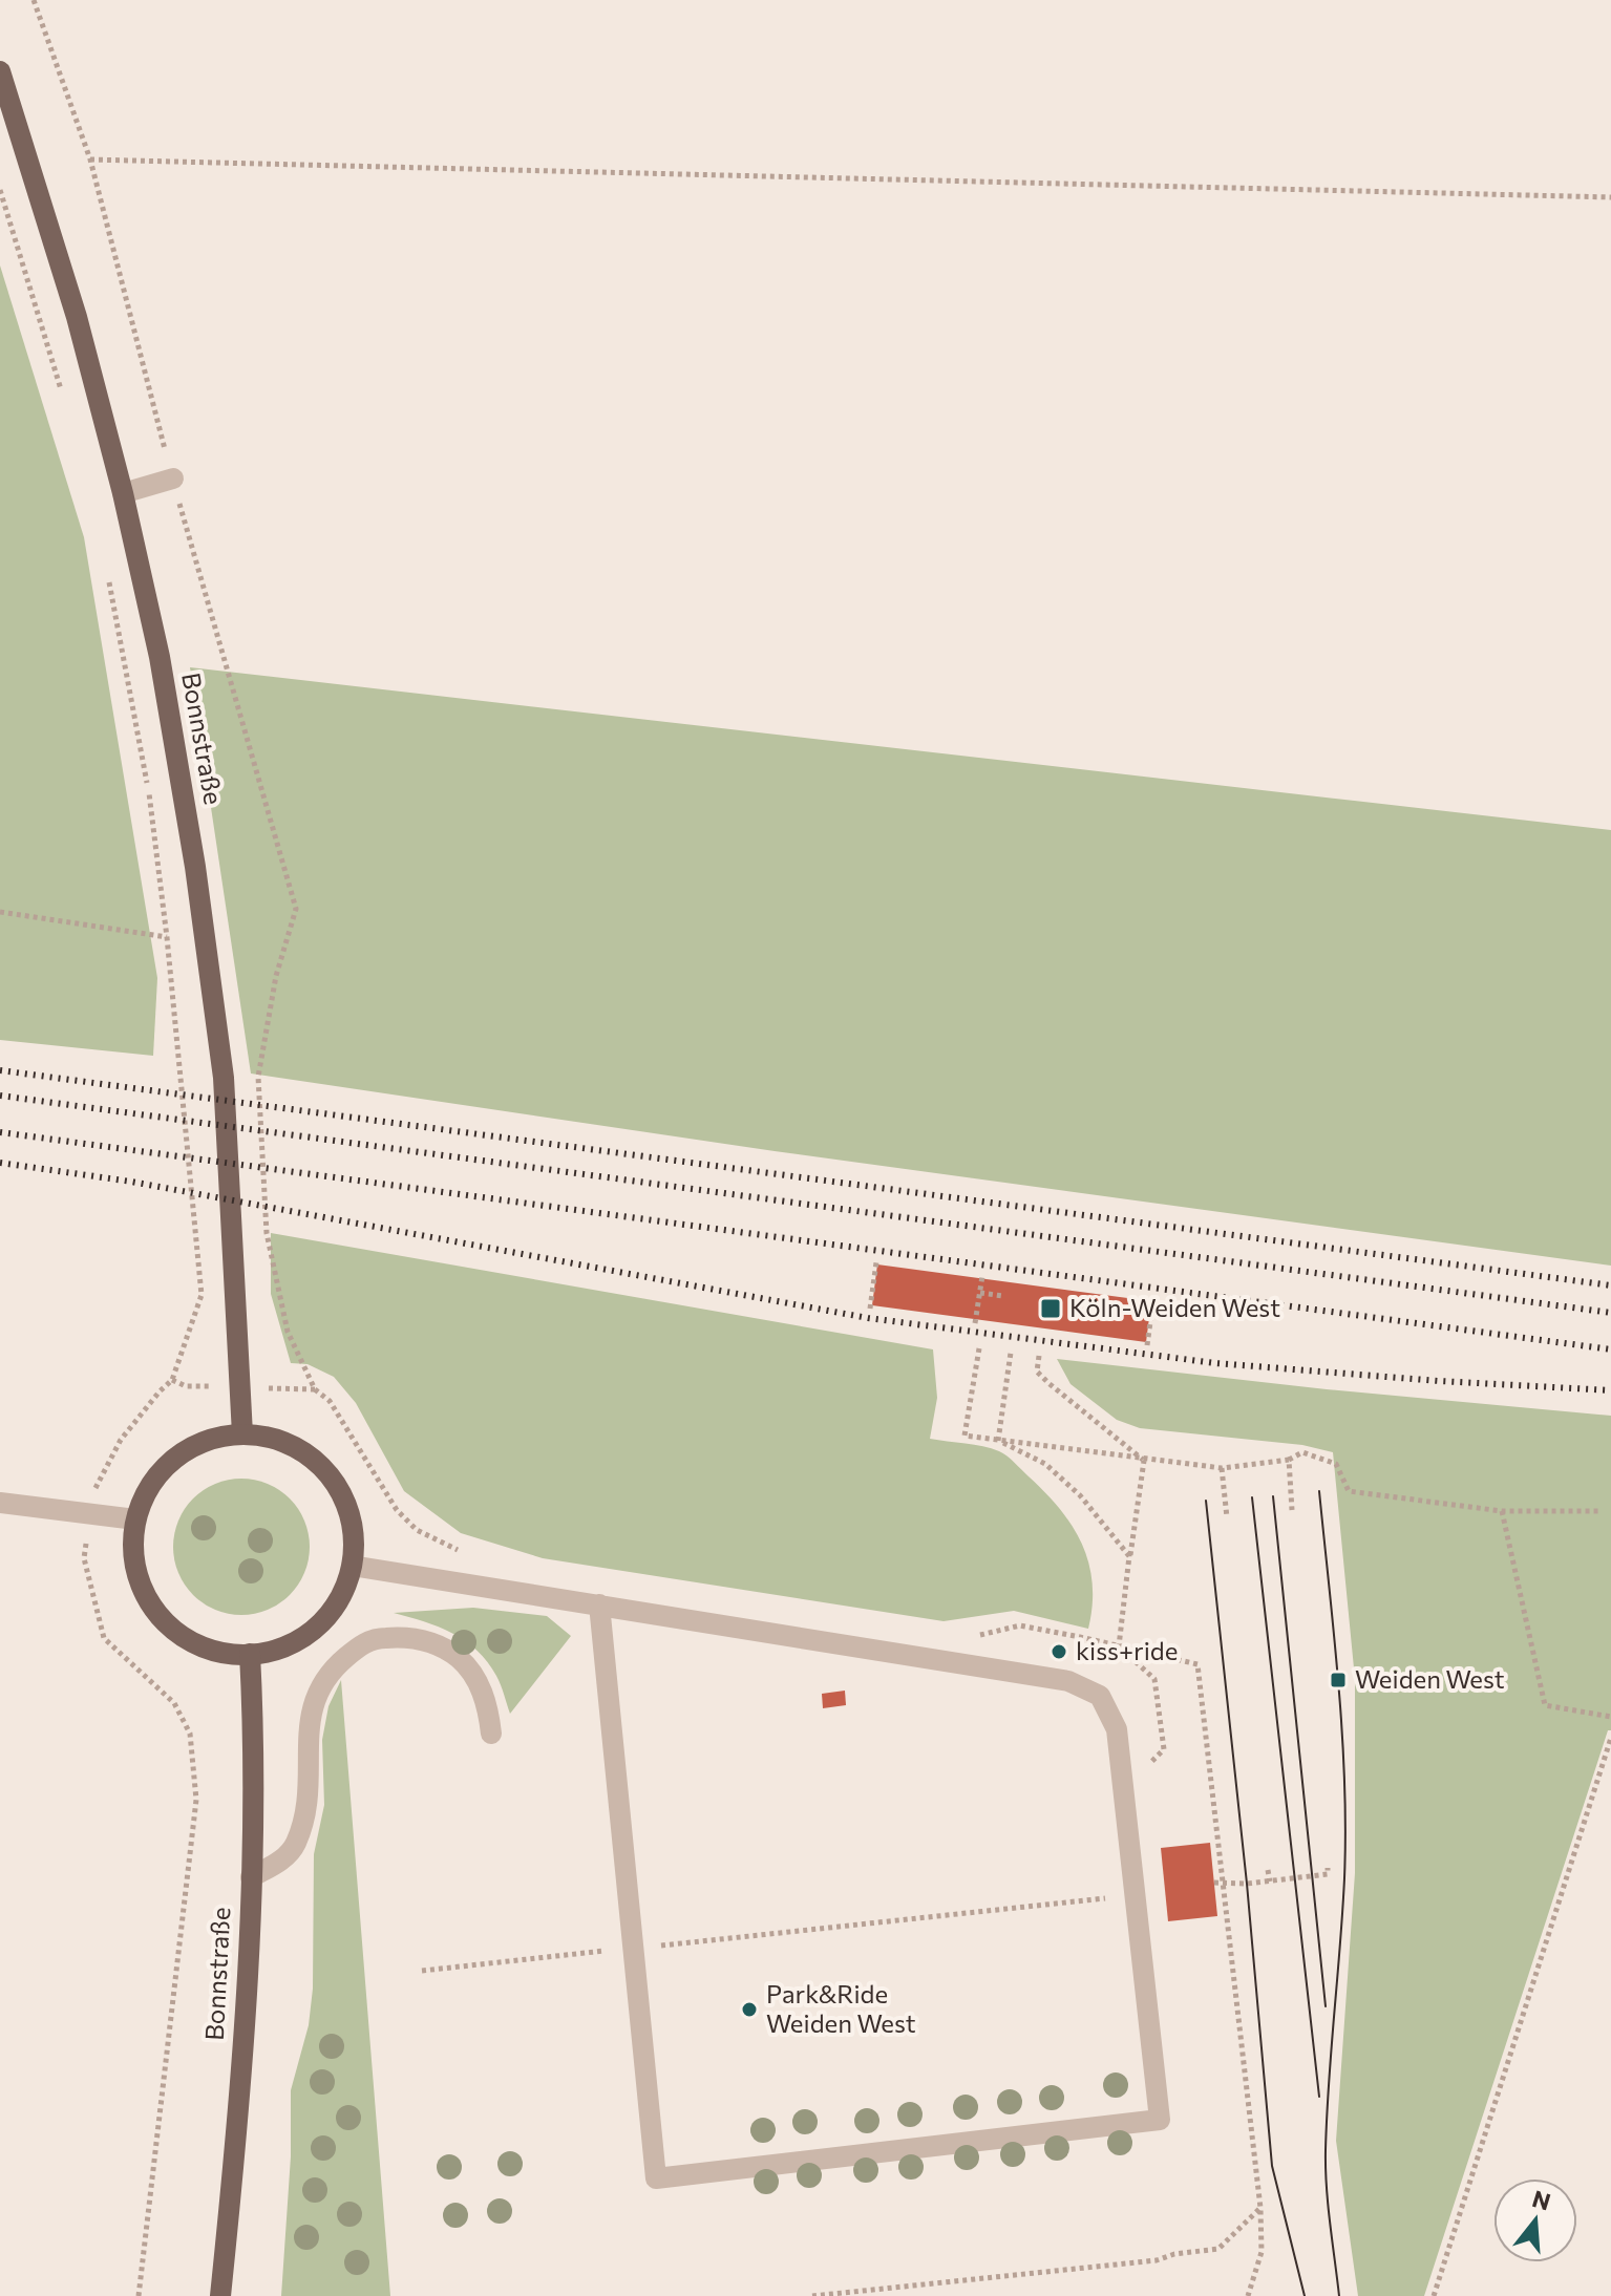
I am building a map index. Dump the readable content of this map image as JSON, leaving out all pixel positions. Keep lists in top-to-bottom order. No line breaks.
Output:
{"streets":{"main road":["Bonnstraße"]},"places":{"transit":["Köln-Weiden West","Weiden West"],"other":["kiss+ride","Park&Ride Weiden West"]},"north":"top"}
